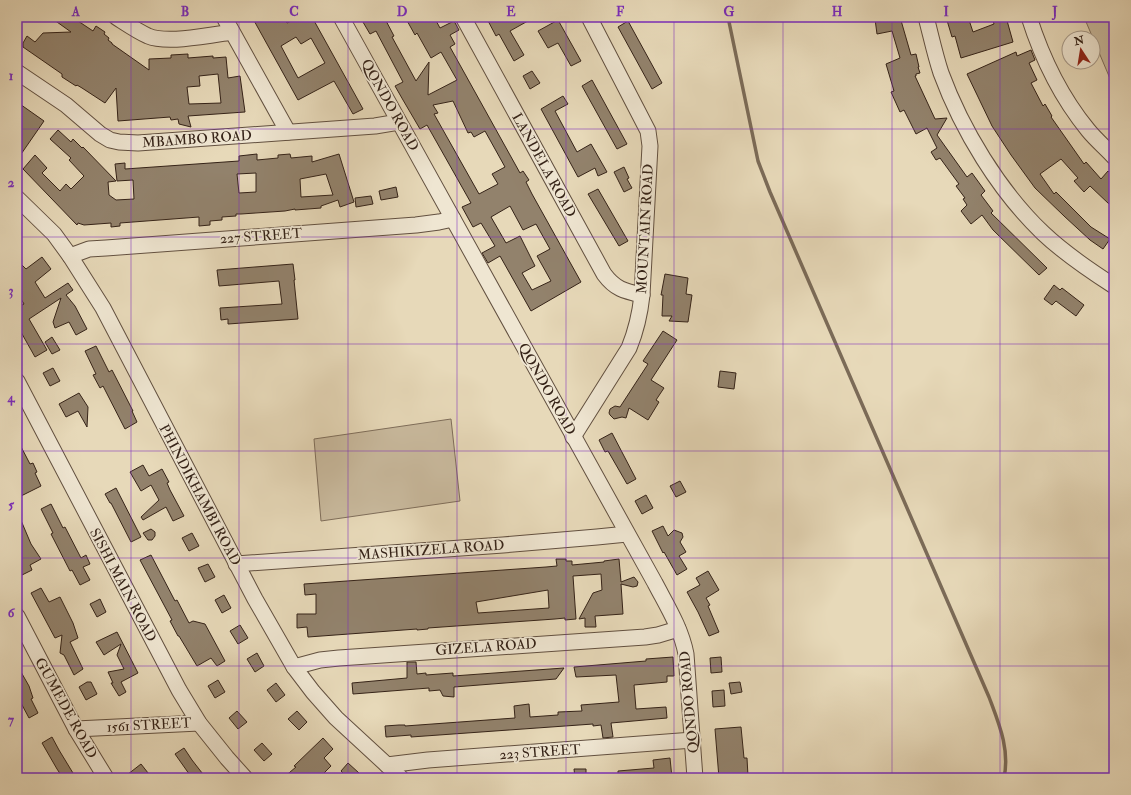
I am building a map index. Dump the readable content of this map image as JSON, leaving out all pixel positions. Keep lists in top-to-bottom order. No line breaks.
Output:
{"streets":{"street":["QONDO ROAD","MBAMBO ROAD","LANDELA ROAD","MOUNTAIN ROAD","227 STREET","PHINDIKHAMBI ROAD","MASHIKIZELA ROAD","SISHI MAIN ROAD","GIZELA ROAD","GUMEDE ROAD","1561 STREET","223 STREET"]},"crossings":[["QONDO ROAD","MBAMBO ROAD"],["QONDO ROAD","MOUNTAIN ROAD"],["QONDO ROAD","227 STREET"],["QONDO ROAD","MASHIKIZELA ROAD"],["QONDO ROAD","GIZELA ROAD"],["QONDO ROAD","223 STREET"],["LANDELA ROAD","MOUNTAIN ROAD"],["227 STREET","PHINDIKHAMBI ROAD"],["PHINDIKHAMBI ROAD","MASHIKIZELA ROAD"],["PHINDIKHAMBI ROAD","GIZELA ROAD"],["PHINDIKHAMBI ROAD","223 STREET"],["SISHI MAIN ROAD","1561 STREET"],["GUMEDE ROAD","1561 STREET"]],"north":"top","grid":{"columns":["A","B","C","D","E","F","G","H","I","J"],"rows":["1","2","3","4","5","6","7"]}}
